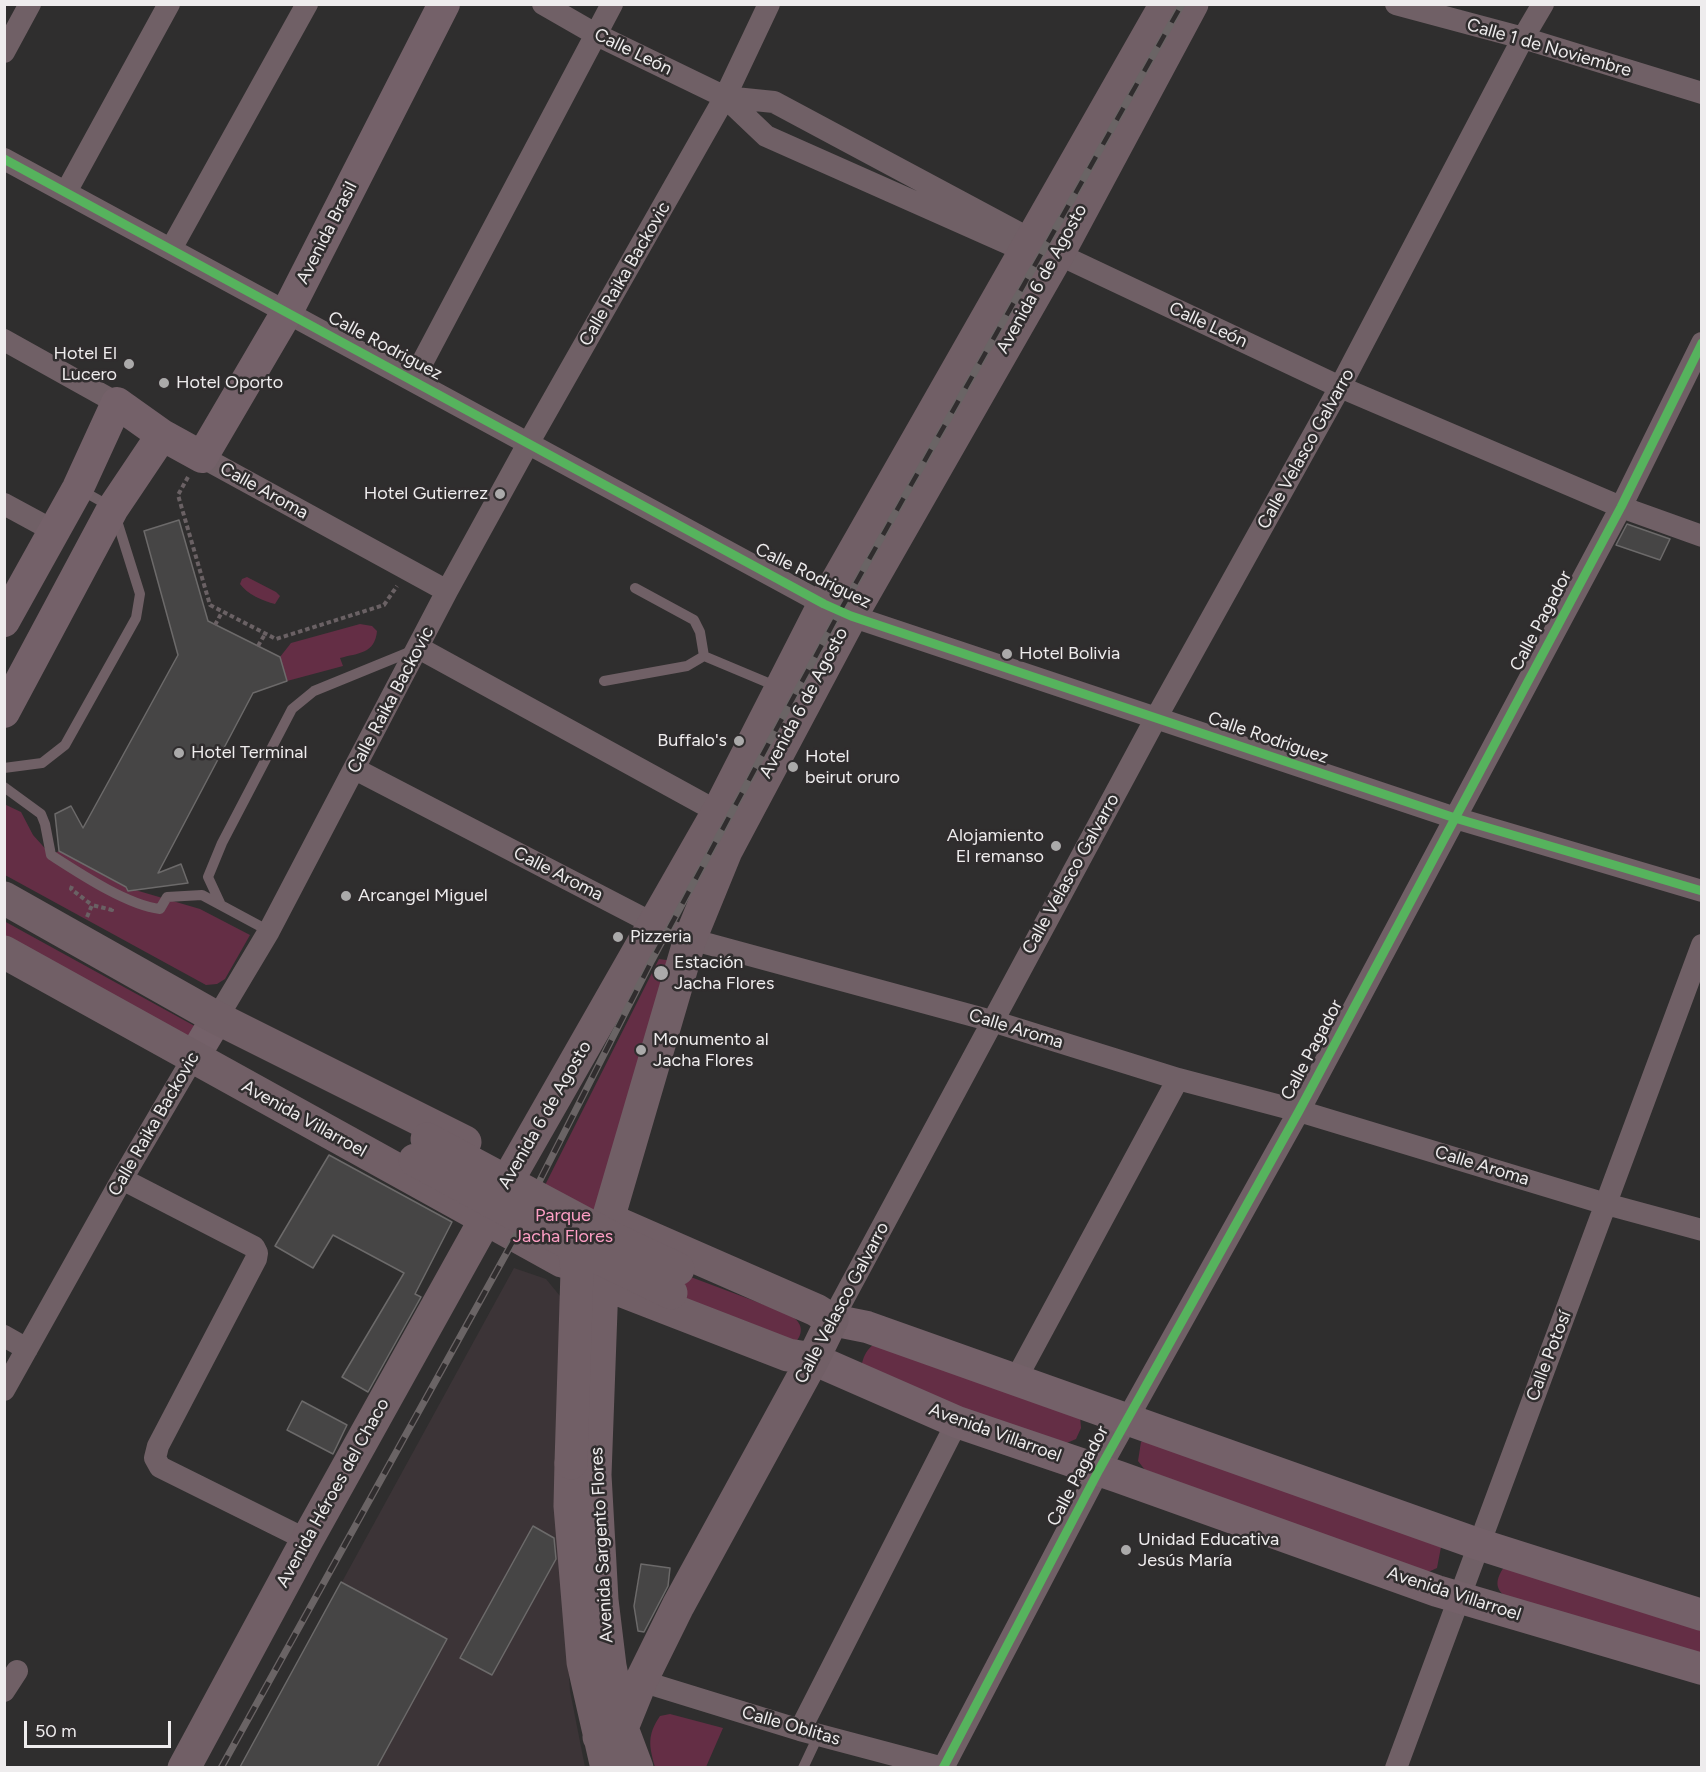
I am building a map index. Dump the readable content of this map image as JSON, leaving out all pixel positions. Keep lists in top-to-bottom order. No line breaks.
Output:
{"streets":{"main road":["Avenida Brasil","Calle Raika Backovic","Avenida 6 de Agosto","Calle Velasco Galvarro","Calle Aroma","Avenida Villarroel","Avenida Héroes del Chaco","Avenida Sargento Flores"],"street":["Calle 1 de Noviembre","Calle León","Calle Rodriguez","Calle Pagador","Calle Potosí","Calle Oblitas"]},"crossings":[["Calle 1 de Noviembre","Calle Velasco Galvarro"],["Calle León","Calle Raika Backovic"],["Calle León","Avenida 6 de Agosto"],["Calle León","Calle Velasco Galvarro"],["Calle León","Calle Pagador"],["Avenida Brasil","Calle Rodriguez"],["Avenida Brasil","Calle Aroma"],["Calle Raika Backovic","Calle Rodriguez"],["Calle Raika Backovic","Calle Aroma"],["Calle Raika Backovic","Avenida Villarroel"],["Avenida 6 de Agosto","Calle Rodriguez"],["Avenida 6 de Agosto","Calle Aroma"],["Avenida 6 de Agosto","Avenida Villarroel"],["Avenida 6 de Agosto","Avenida Héroes del Chaco"],["Avenida 6 de Agosto","Avenida Sargento Flores"],["Calle Rodriguez","Calle Velasco Galvarro"],["Calle Rodriguez","Calle Pagador"],["Calle Velasco Galvarro","Calle Aroma"],["Calle Velasco Galvarro","Avenida Villarroel"],["Calle Velasco Galvarro","Avenida Sargento Flores"],["Calle Velasco Galvarro","Calle Oblitas"],["Calle Aroma","Calle Pagador"],["Calle Aroma","Calle Potosí"],["Calle Pagador","Avenida Villarroel"],["Calle Pagador","Calle Oblitas"],["Avenida Villarroel","Calle Potosí"],["Avenida Villarroel","Avenida Héroes del Chaco"],["Avenida Villarroel","Avenida Sargento Flores"]],"parks":["Parque Jacha Flores"],"places":["Hotel El Lucero","Hotel Oporto","Hotel Gutierrez","Hotel Bolivia","Buffalo's","Hotel Terminal","Hotel beirut oruro","Alojamiento El remanso","Arcangel Miguel","Pizzeria","Estación Jacha Flores","Monumento al Jacha Flores","Unidad Educativa Jesús María"],"scale_bar":"50 m"}
